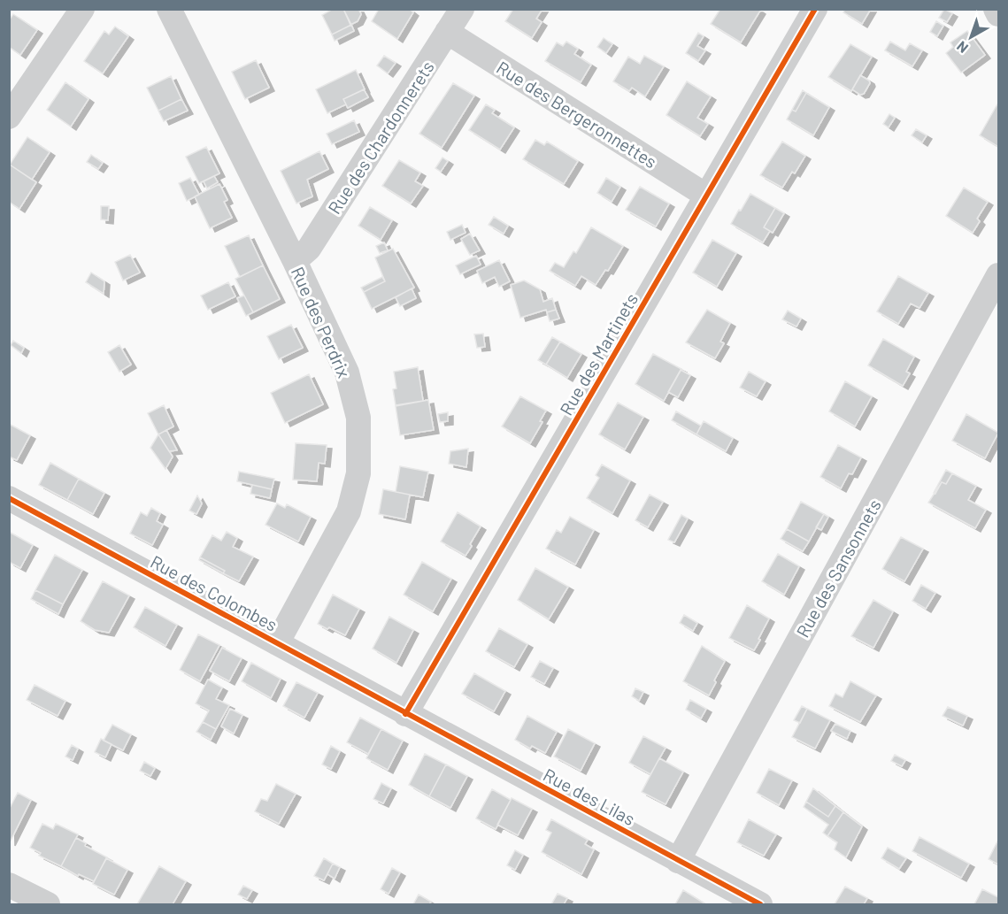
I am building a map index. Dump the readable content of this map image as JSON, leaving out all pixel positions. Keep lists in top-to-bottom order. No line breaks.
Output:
{"streets":{"street":["Rue des Bergeronnettes","Rue des Chardonnerets","Rue des Perdrix","Rue des Martinets","Rue des Sansonnets","Rue des Colombes","Rue des Lilas"]},"crossings":[["Rue des Bergeronnettes","Rue des Chardonnerets"],["Rue des Bergeronnettes","Rue des Martinets"],["Rue des Chardonnerets","Rue des Perdrix"],["Rue des Perdrix","Rue des Colombes"],["Rue des Martinets","Rue des Colombes"],["Rue des Martinets","Rue des Lilas"],["Rue des Sansonnets","Rue des Lilas"],["Rue des Colombes","Rue des Lilas"]],"north":"bottom left"}
